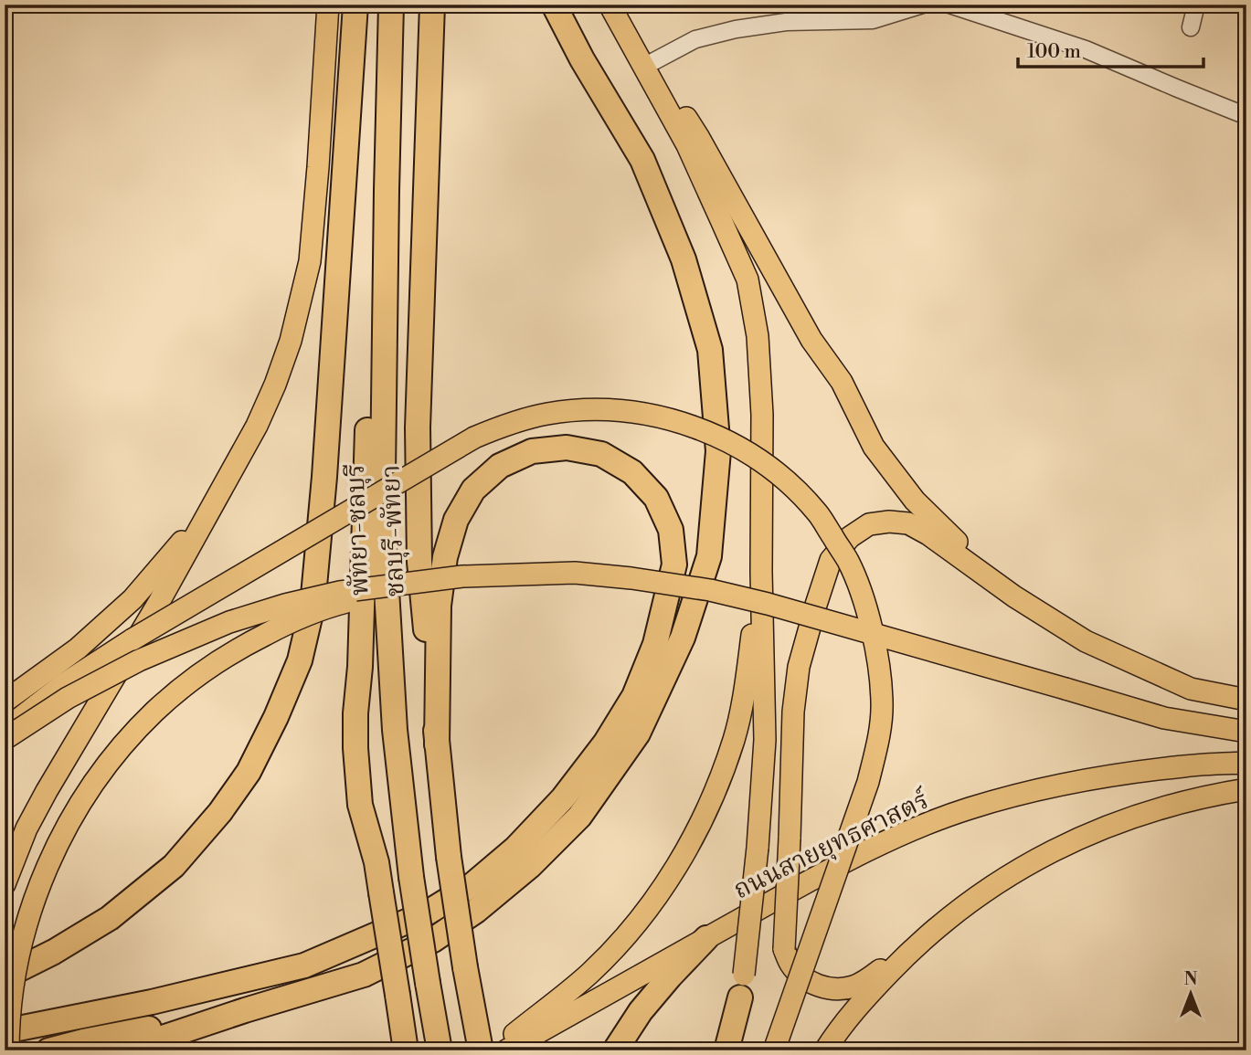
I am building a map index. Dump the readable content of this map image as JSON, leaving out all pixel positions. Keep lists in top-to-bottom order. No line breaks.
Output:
{"streets":{"highway":["พัทยา-ชลบุรี","ชลบุรี-พัทยา"],"main road":["ถนนสายยุทธศาสตร์"]},"scale_bar":"100 m","north":"top"}
